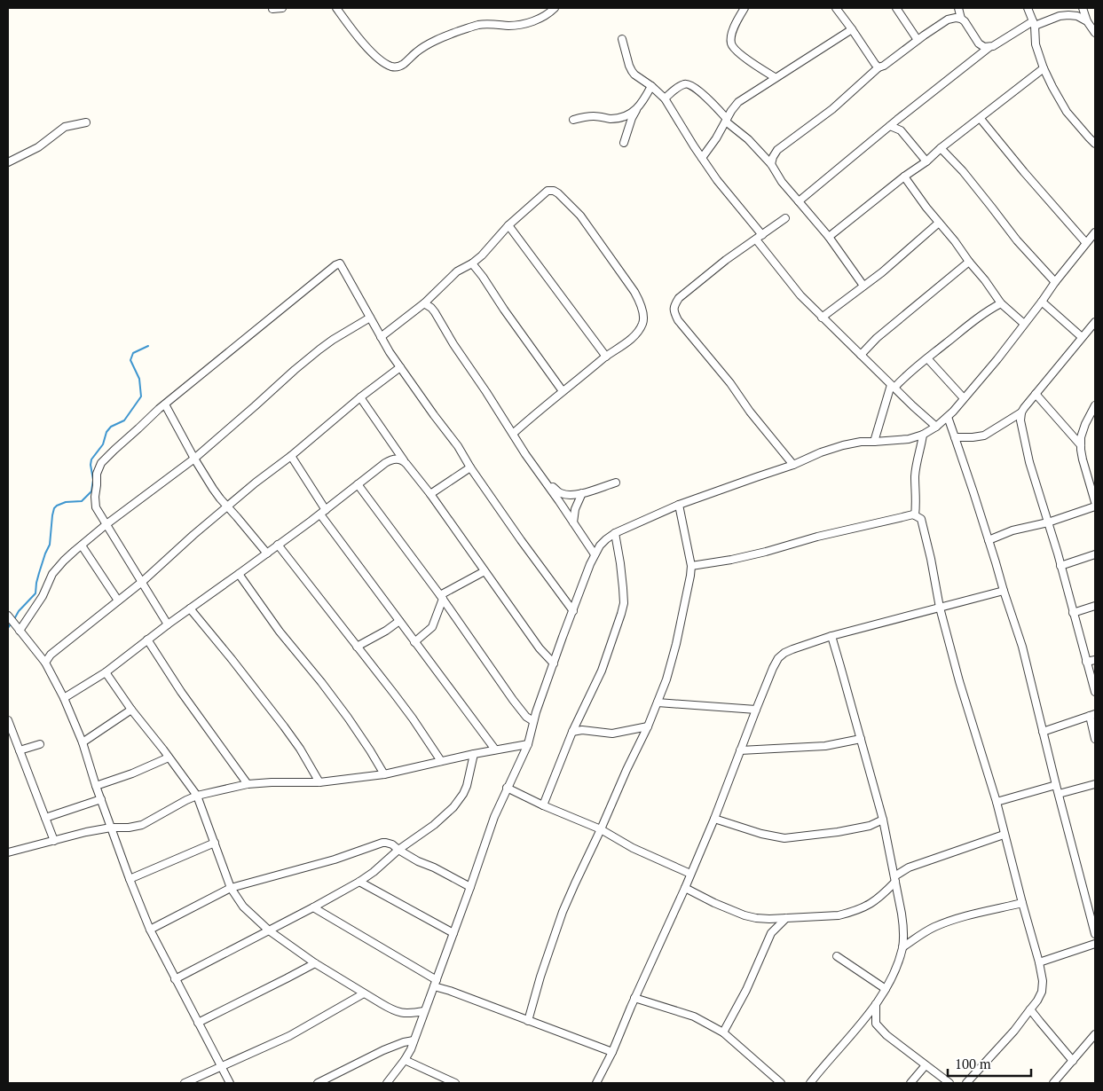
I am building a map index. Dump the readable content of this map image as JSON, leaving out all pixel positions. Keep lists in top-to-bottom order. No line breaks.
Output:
{"scale_bar":"100 m"}
